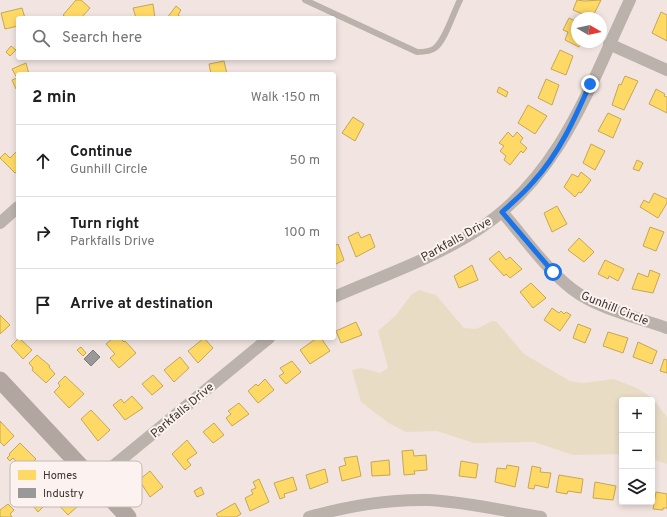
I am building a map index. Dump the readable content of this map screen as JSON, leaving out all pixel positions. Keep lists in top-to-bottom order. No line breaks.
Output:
{"streets":{"street":["Parkfalls Drive","Gunhill Circle"]},"crossings":[["Parkfalls Drive","Gunhill Circle"]],"legend":["Homes","Industry"],"north":"right","page":{"search":"Search here","heading":["2 min","Walk · 150 m"],"list":[["Continue","Gunhill Circle","50 m"],["Turn right","Parkfalls Drive","100 m"],"Arrive at destination"],"map_buttons":["+","−"]}}
